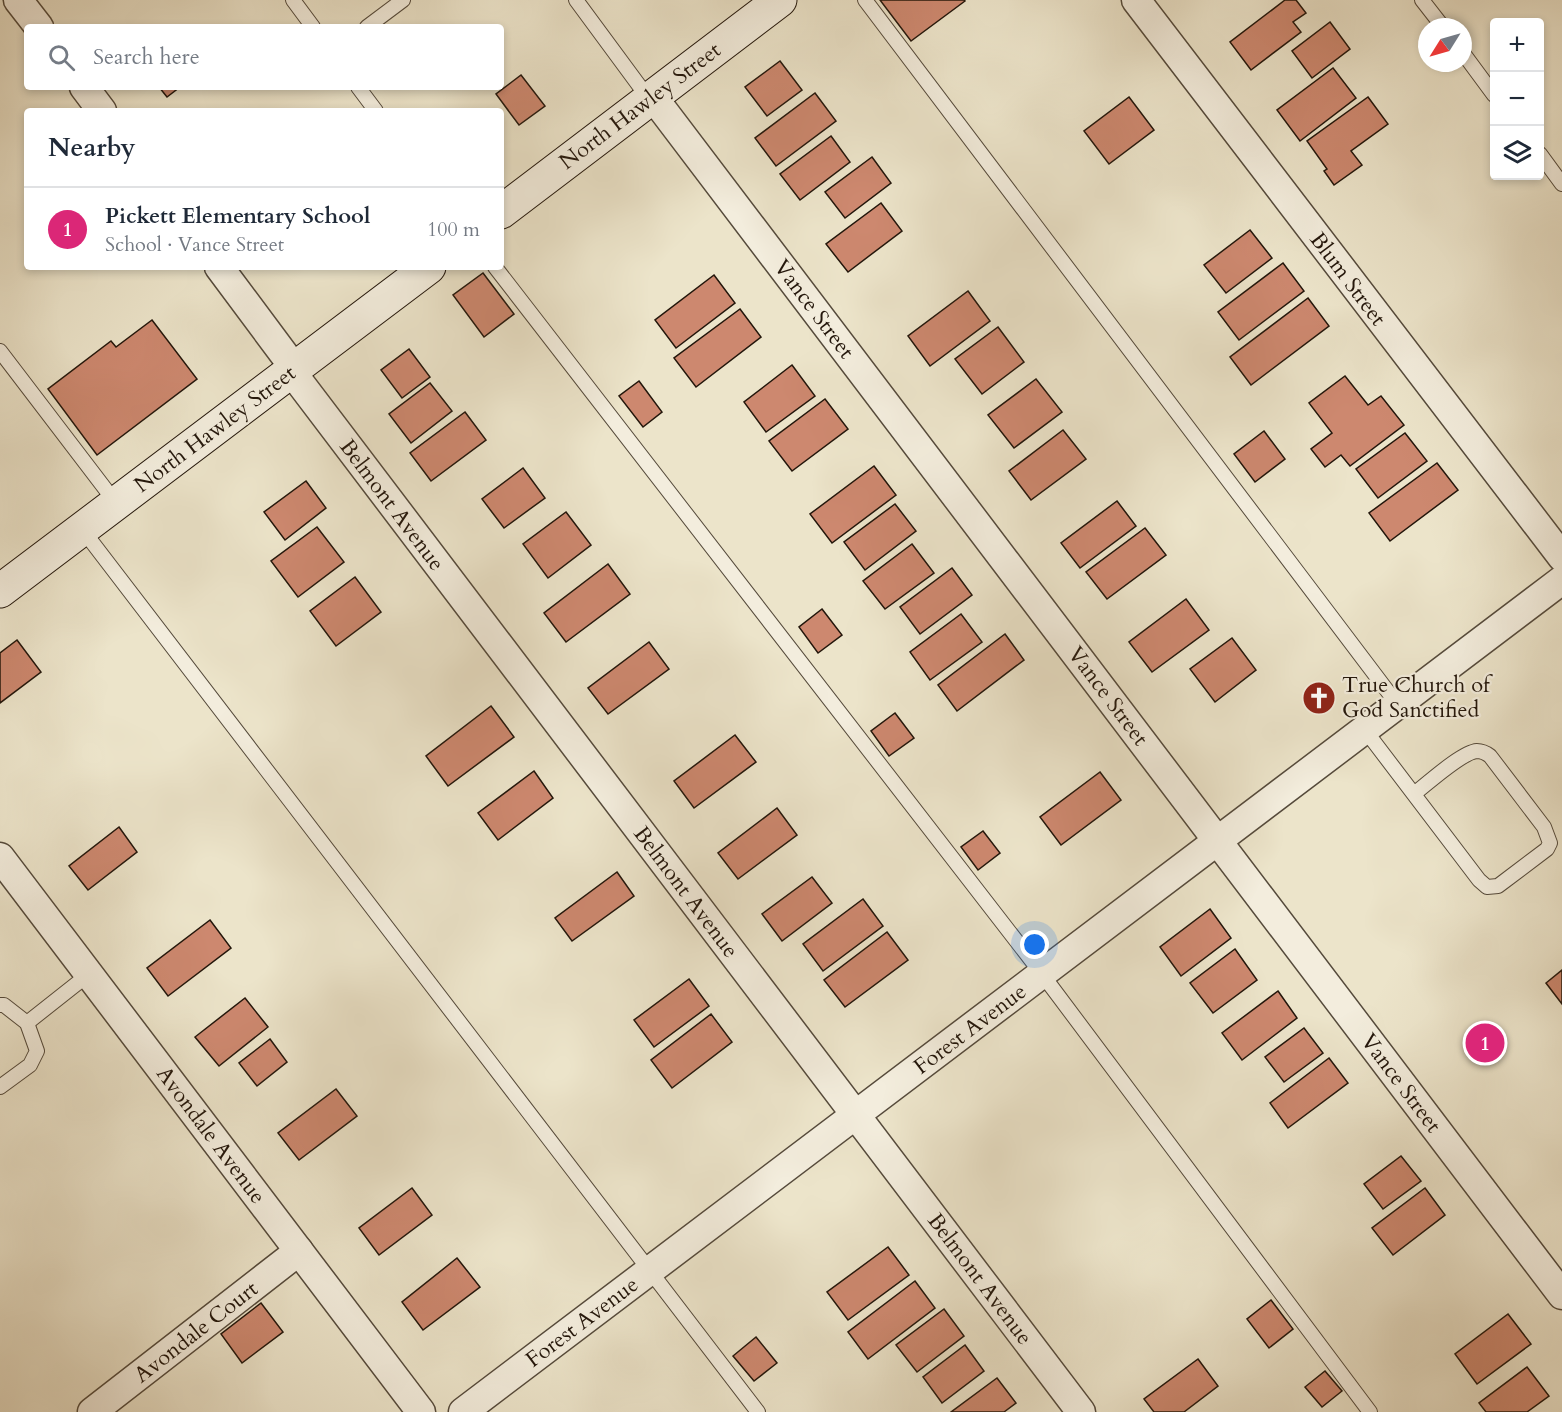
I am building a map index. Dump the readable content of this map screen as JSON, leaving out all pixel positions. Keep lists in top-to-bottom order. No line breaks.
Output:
{"streets":{"street":["North Hawley Street","Blum Street","Vance Street","Belmont Avenue","Forest Avenue","Avondale Avenue","Avondale Court"]},"crossings":[["North Hawley Street","Vance Street"],["North Hawley Street","Belmont Avenue"],["Vance Street","Forest Avenue"],["Belmont Avenue","Forest Avenue"],["Avondale Avenue","Avondale Court"]],"places":{"church":["True Church of God Sanctified"]},"north":"bottom left","page":{"map_buttons":["+","−"],"search":"Search here","heading":"Nearby","list":[{"mark":"1","name":"Pickett Elementary School","note":"School · Vance Street","value":"100 m"}],"pins":"1"}}
